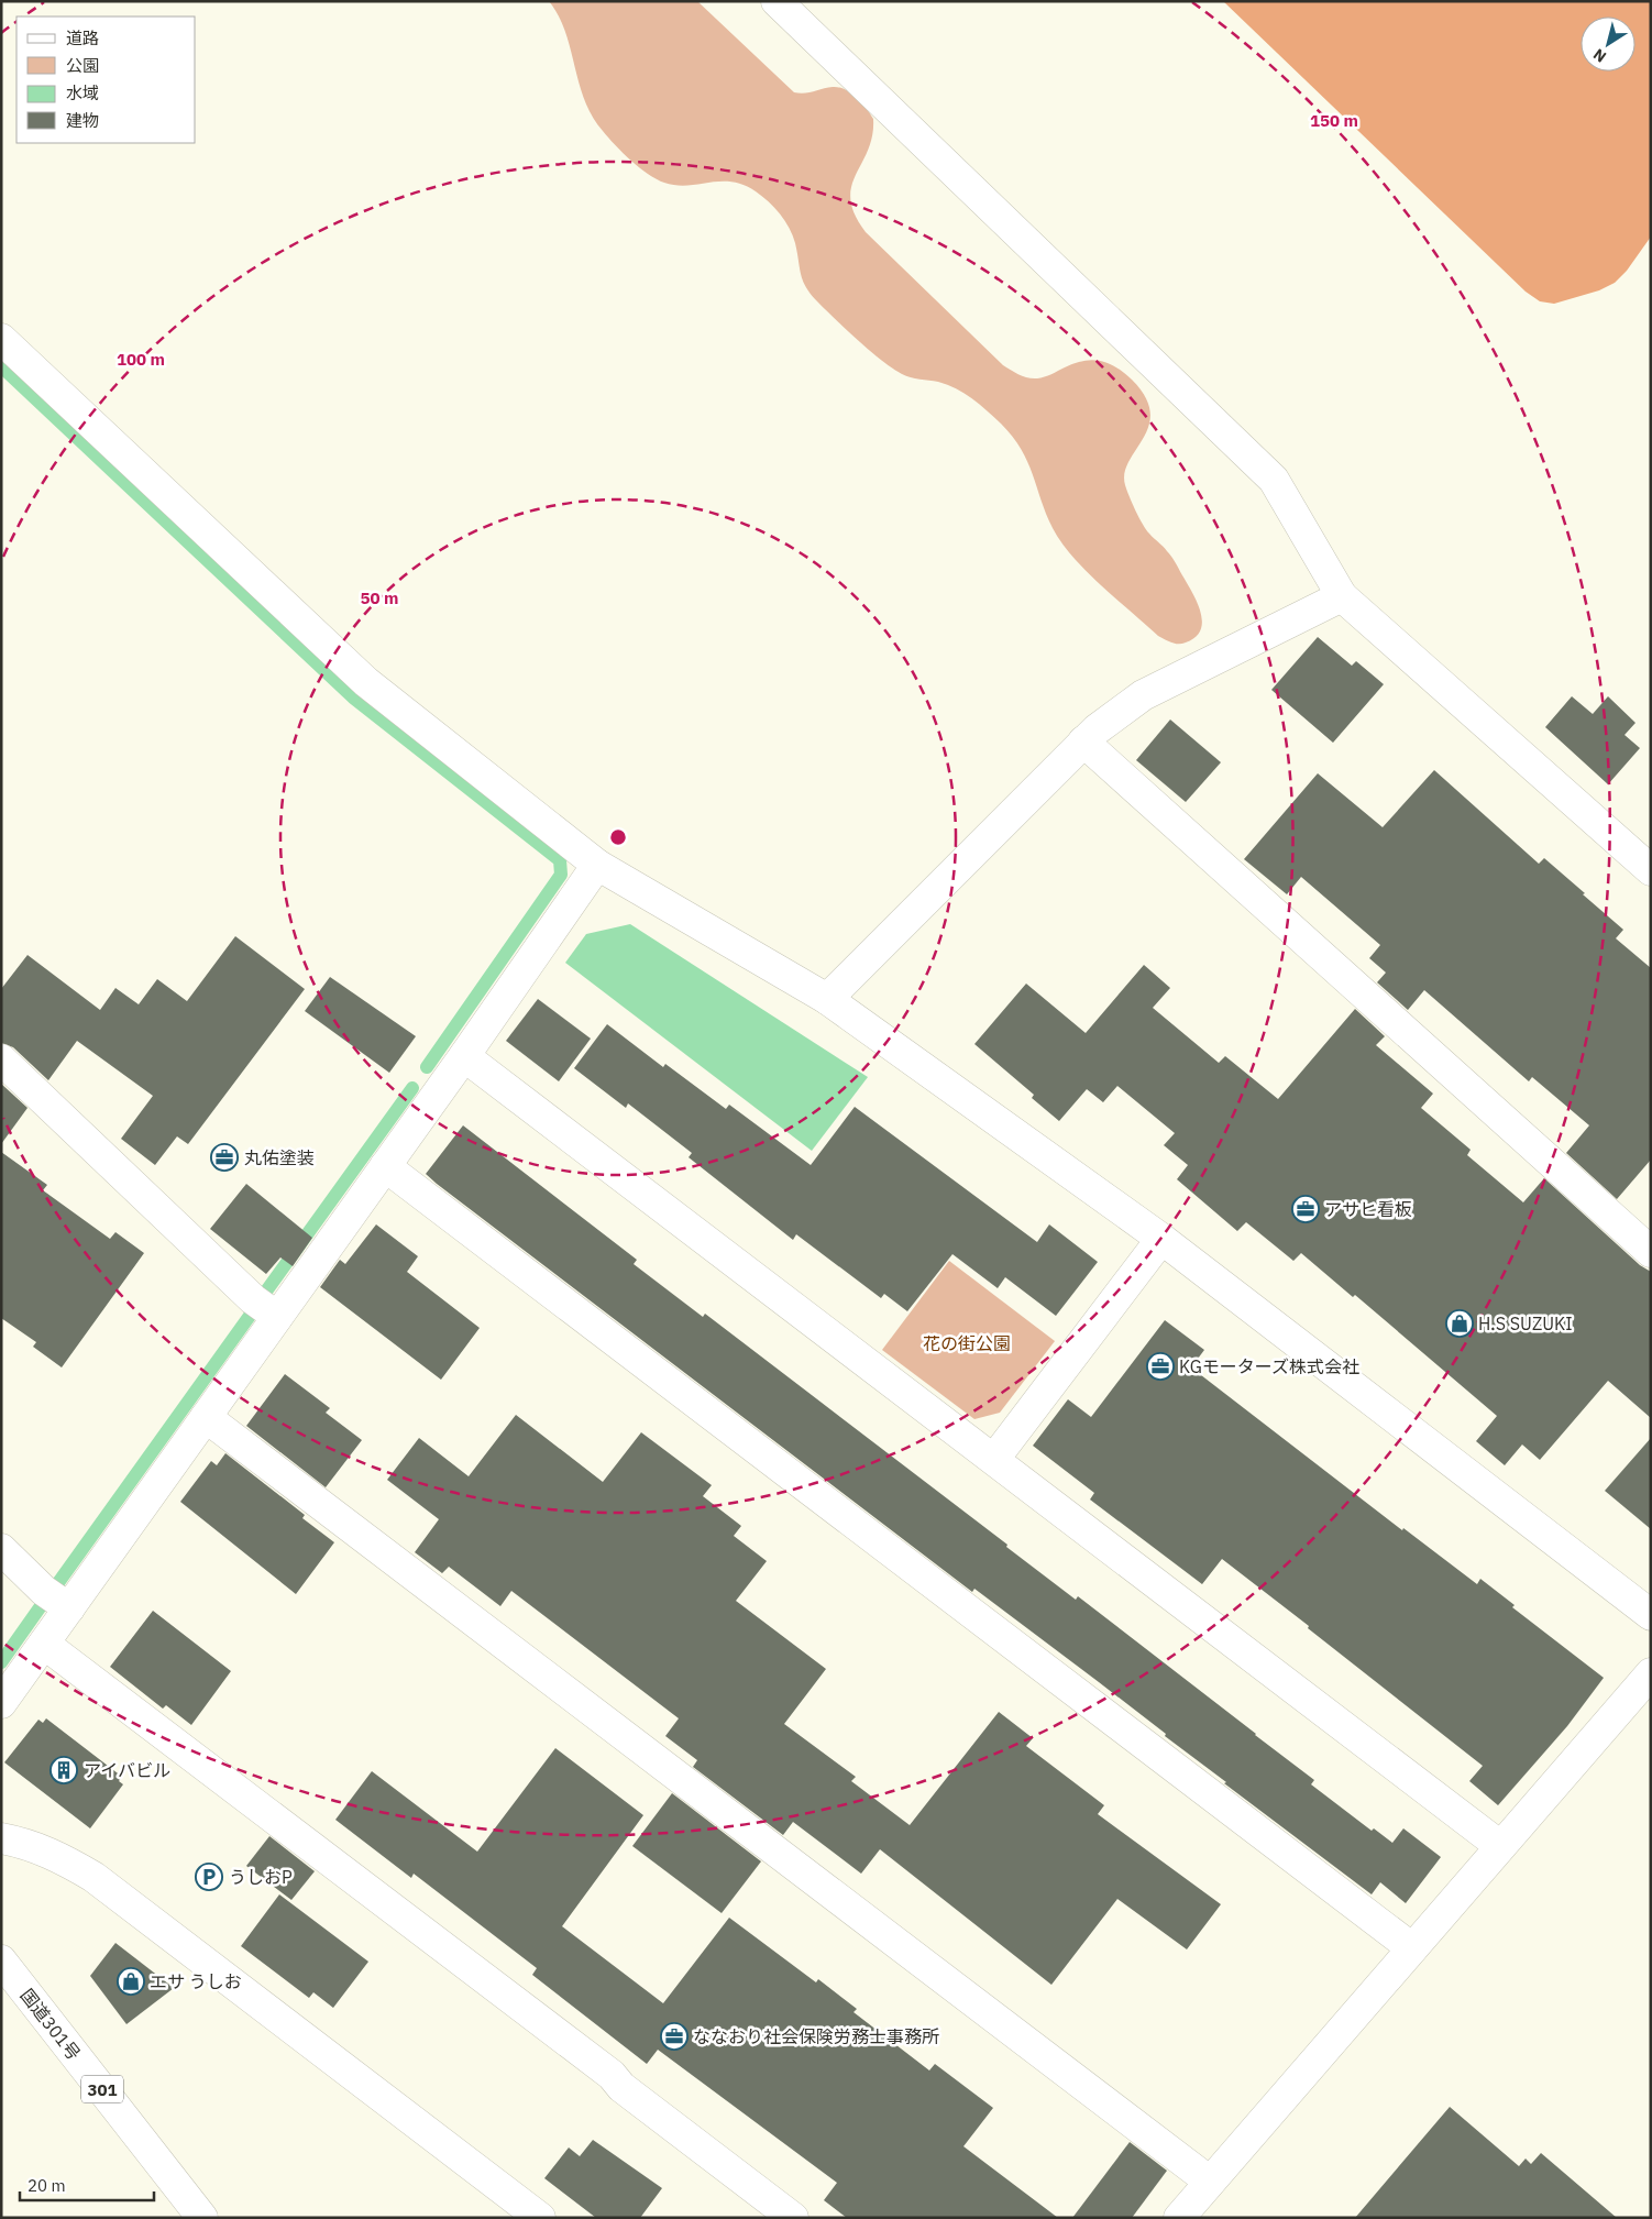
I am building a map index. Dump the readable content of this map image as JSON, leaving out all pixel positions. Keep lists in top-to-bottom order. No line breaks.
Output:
{"streets":{"main road":["国道301号","301"]},"parks":["花の街公園"],"places":{"office":["丸佑塗装","アサヒ看板","KGモーターズ株式会社","ななおり社会保険労務士事務所"],"shop":["H.S SUZUKI","エサ うしお"],"building":["アイバビル"],"parking":["うしおP"]},"legend":["道路","公園","水域","建物"],"scale_bar":"20 m","north":"bottom left","rings":["150 m","100 m","50 m"]}
